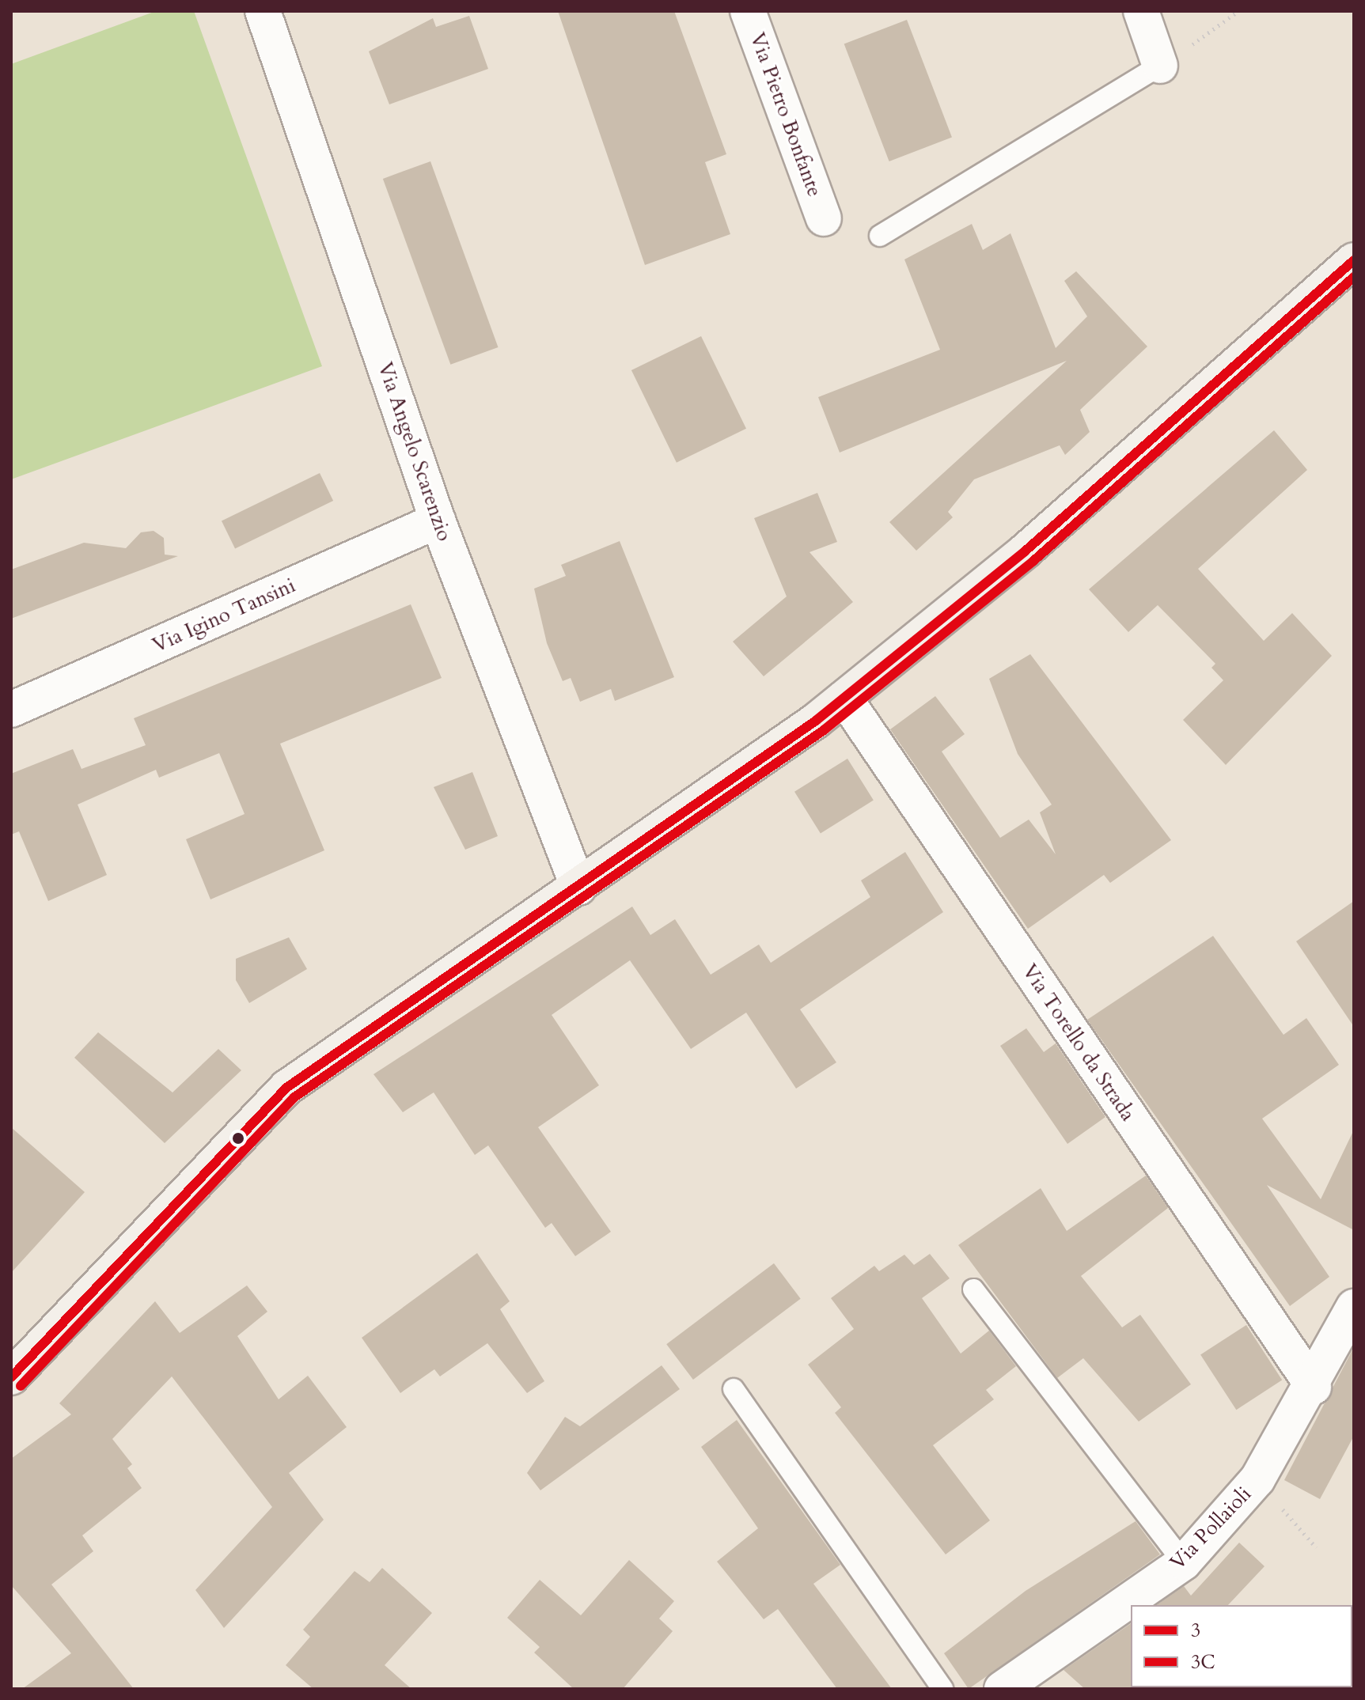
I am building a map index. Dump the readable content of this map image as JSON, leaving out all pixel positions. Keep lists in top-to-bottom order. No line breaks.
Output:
{"streets":{"street":["Via Pietro Bonfante","Via Angelo Scarenzio","Via Igino Tansini","Via Torello da Strada","Via Pollaioli"]},"crossings":[["Via Angelo Scarenzio","Via Igino Tansini"],["Via Torello da Strada","Via Pollaioli"]],"lines":["transit line 3","transit line 3C"],"legend":["3","3C"]}
